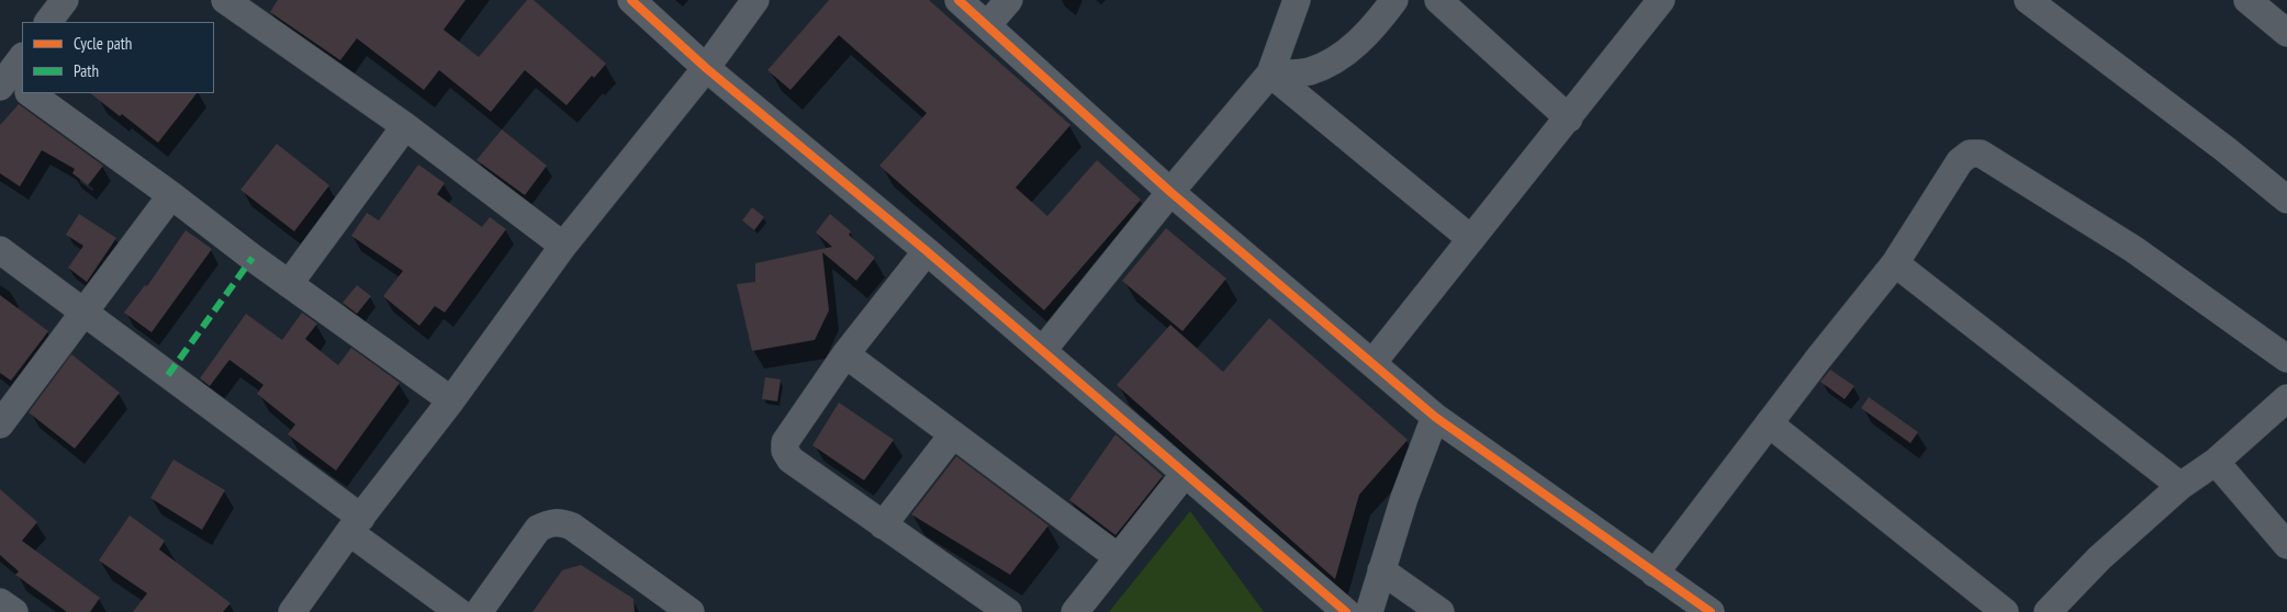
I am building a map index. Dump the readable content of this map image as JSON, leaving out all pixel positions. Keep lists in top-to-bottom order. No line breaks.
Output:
{"legend":["Cycle path","Path"]}
